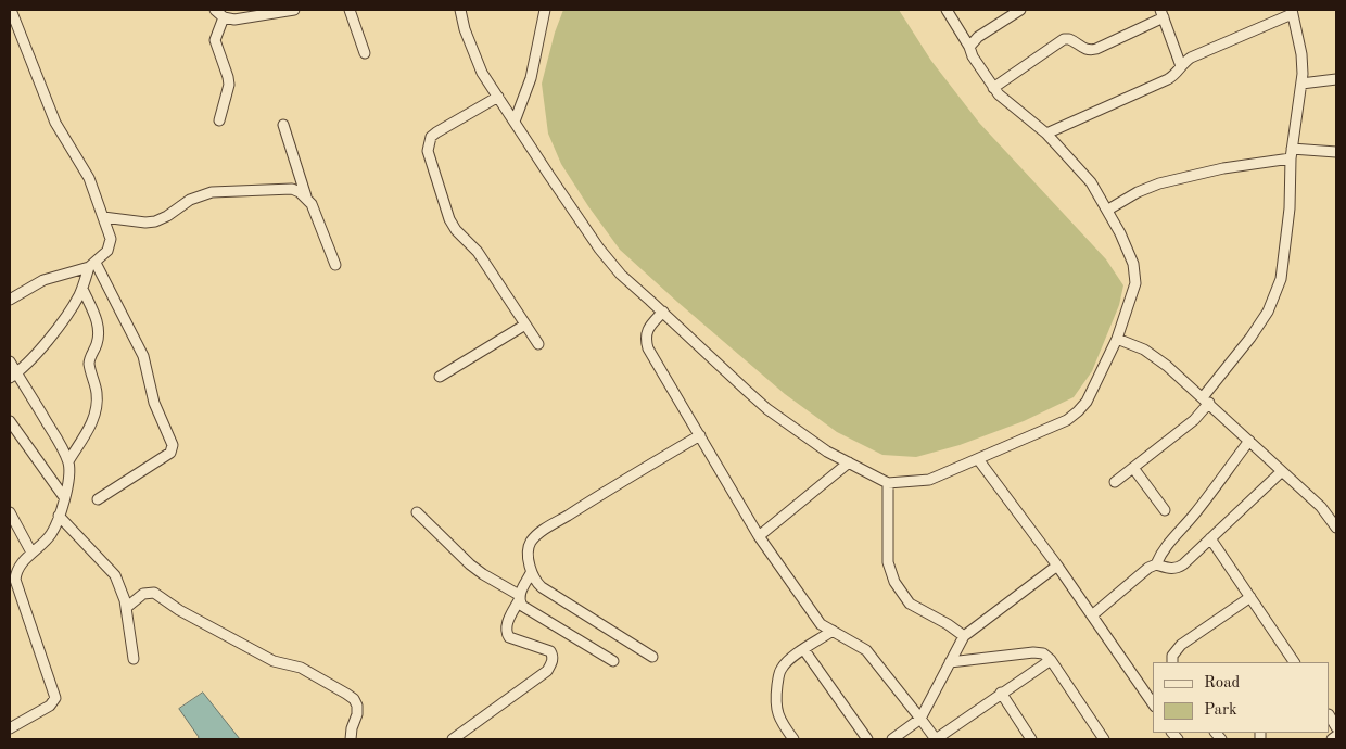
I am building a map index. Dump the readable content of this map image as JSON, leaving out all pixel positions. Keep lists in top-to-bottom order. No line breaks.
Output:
{"legend":["Road","Park"]}
